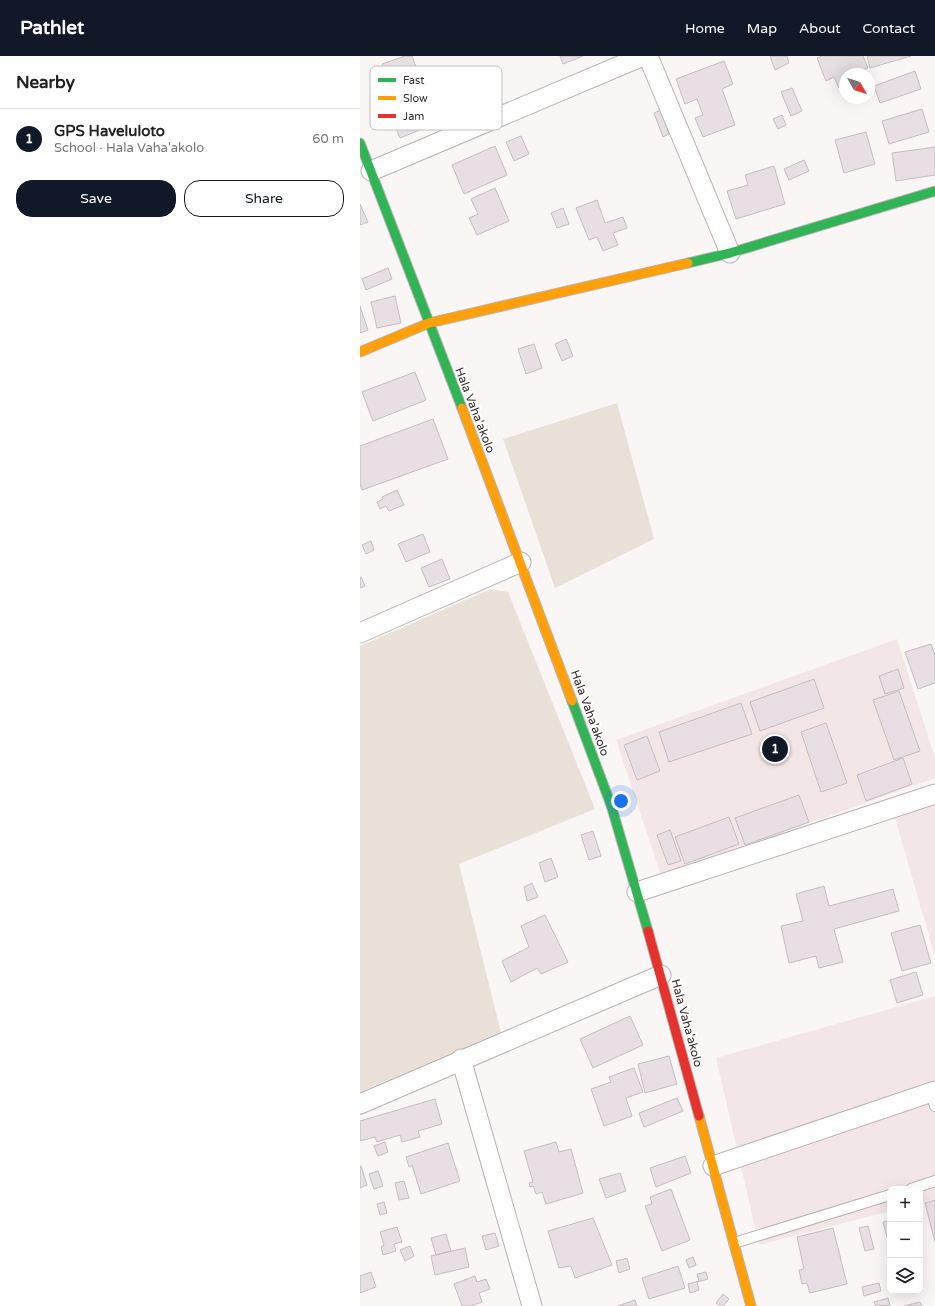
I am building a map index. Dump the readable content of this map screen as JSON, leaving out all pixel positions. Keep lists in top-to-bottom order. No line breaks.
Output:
{"streets":{"main road":["Hala Vaha'akolo"]},"legend":["Fast","Slow","Jam"],"north":"bottom right","page":{"header":"Pathlet","nav":["Home","Map","About","Contact"],"heading":"Nearby","list":[{"mark":"1","name":"GPS Haveluloto","note":"School · Hala Vaha'akolo","value":"60 m"}],"buttons":["Save","Share"],"pins":"1","map_buttons":["+","−"]}}
